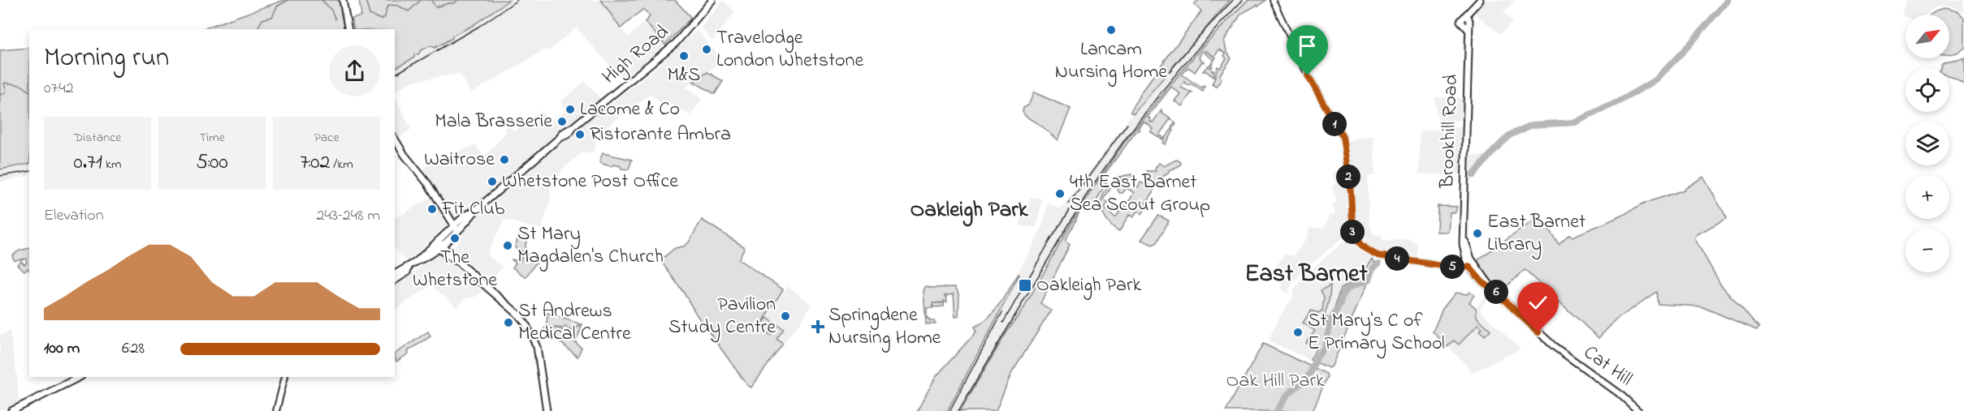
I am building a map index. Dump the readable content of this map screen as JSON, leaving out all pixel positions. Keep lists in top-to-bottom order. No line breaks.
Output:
{"streets":{"main road":["High Road","Brookhill Road","Cat Hill"]},"crossings":[["Brookhill Road","Cat Hill"]],"districts":["Oakleigh Park","East Barnet"],"parks":["Oak Hill Park"],"places":{"other":["Lancam Nursing Home","Travelodge London Whetstone","M&S","Lacome & Co","Mala Brasserie","Ristorante Ambra","Waitrose","Whetstone Post Office","4th East Barnet Sea Scout Group","Fit Club","East Barnet Library","The Whetstone","St Mary Magdalen's Church","Pavilion Study Centre","St Andrews Medical Centre","St Mary's C of E Primary School"],"transit":["Oakleigh Park"],"health":["Springdene Nursing Home"]},"north":"top right","page":{"map_buttons":["+","−"],"heading":["Morning run","07:42"],"pins":["1","2","3","4","5","6"],"stats":[["Distance","0.71 km"],["Time","5:00"],["Pace","7:02 /km"]],"chart":["Elevation","243–248 m"],"list":[{"name":"100 m","note":"6:28"}]}}
